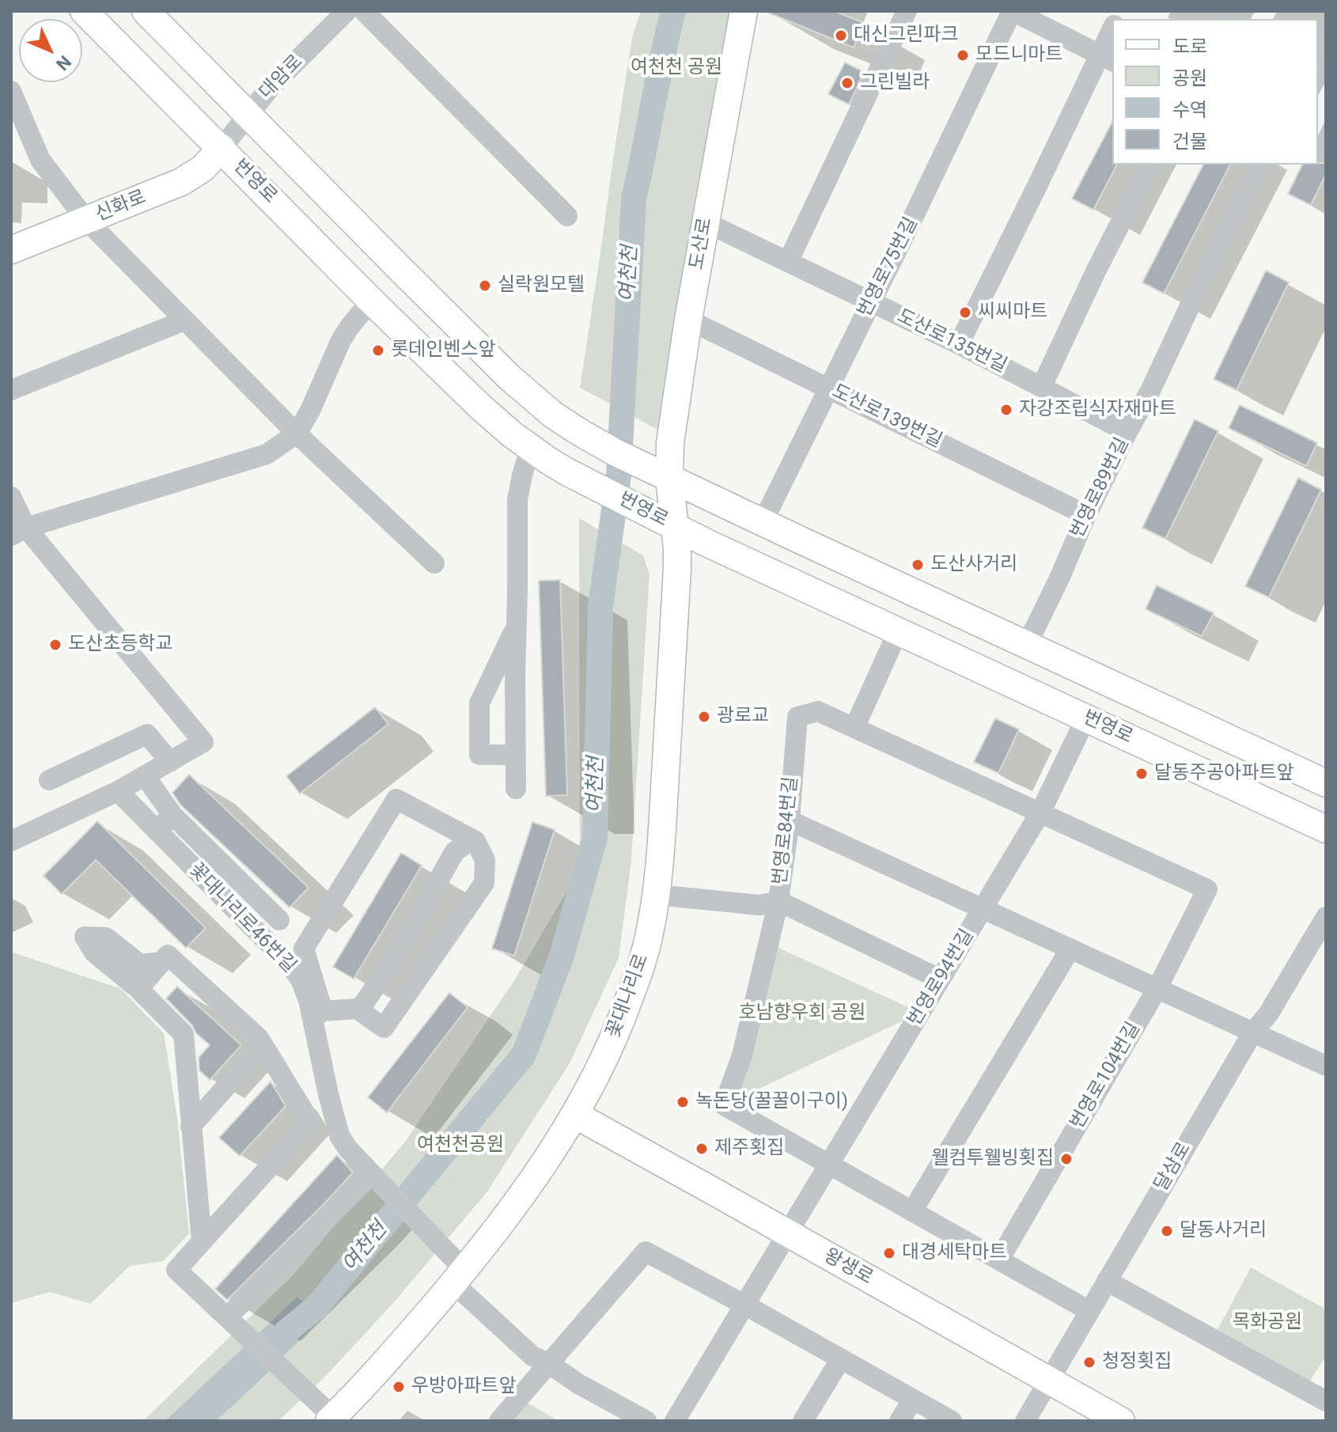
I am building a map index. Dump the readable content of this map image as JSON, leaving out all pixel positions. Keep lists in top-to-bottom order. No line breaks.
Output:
{"streets":{"main road":["번영로","신화로","도산로","꽃대나리로","왕생로"],"street":["대암로","번영로75번길","도산로135번길","도산로139번길","번영로89번길","번영로84번길","꽃대나리로46번길","번영로94번길","번영로104번길","달삼로"]},"crossings":[["대암로","번영로"],["대암로","신화로"],["번영로","신화로"],["번영로","도산로"],["번영로","번영로75번길"],["번영로","번영로89번길"],["번영로","번영로94번길"],["번영로","꽃대나리로"],["도산로","도산로135번길"],["도산로","도산로139번길"],["도산로","꽃대나리로"],["번영로75번길","도산로135번길"],["번영로75번길","도산로139번길"],["도산로135번길","번영로89번길"],["도산로139번길","번영로89번길"],["번영로84번길","번영로94번길"],["꽃대나리로46번길","꽃대나리로"],["번영로94번길","번영로104번길"],["번영로94번길","왕생로"],["꽃대나리로","왕생로"],["달삼로","왕생로"]],"water":["여천천"],"parks":["여천천 공원","호남향우회 공원","여천천공원","목화공원"],"places":["대신그린파크","모드니마트","그린빌라","실락원모텔","씨씨마트","롯데인벤스앞","자강조립식자재마트","도산사거리","도산초등학교","광로교","달동주공아파트앞","녹돈당(꿀꿀이구이)","제주횟집","웰컴투웰빙횟집","달동사거리","대경세탁마트","청정횟집","우방아파트앞"],"legend":["도로","공원","수역","건물"],"north":"bottom right"}
